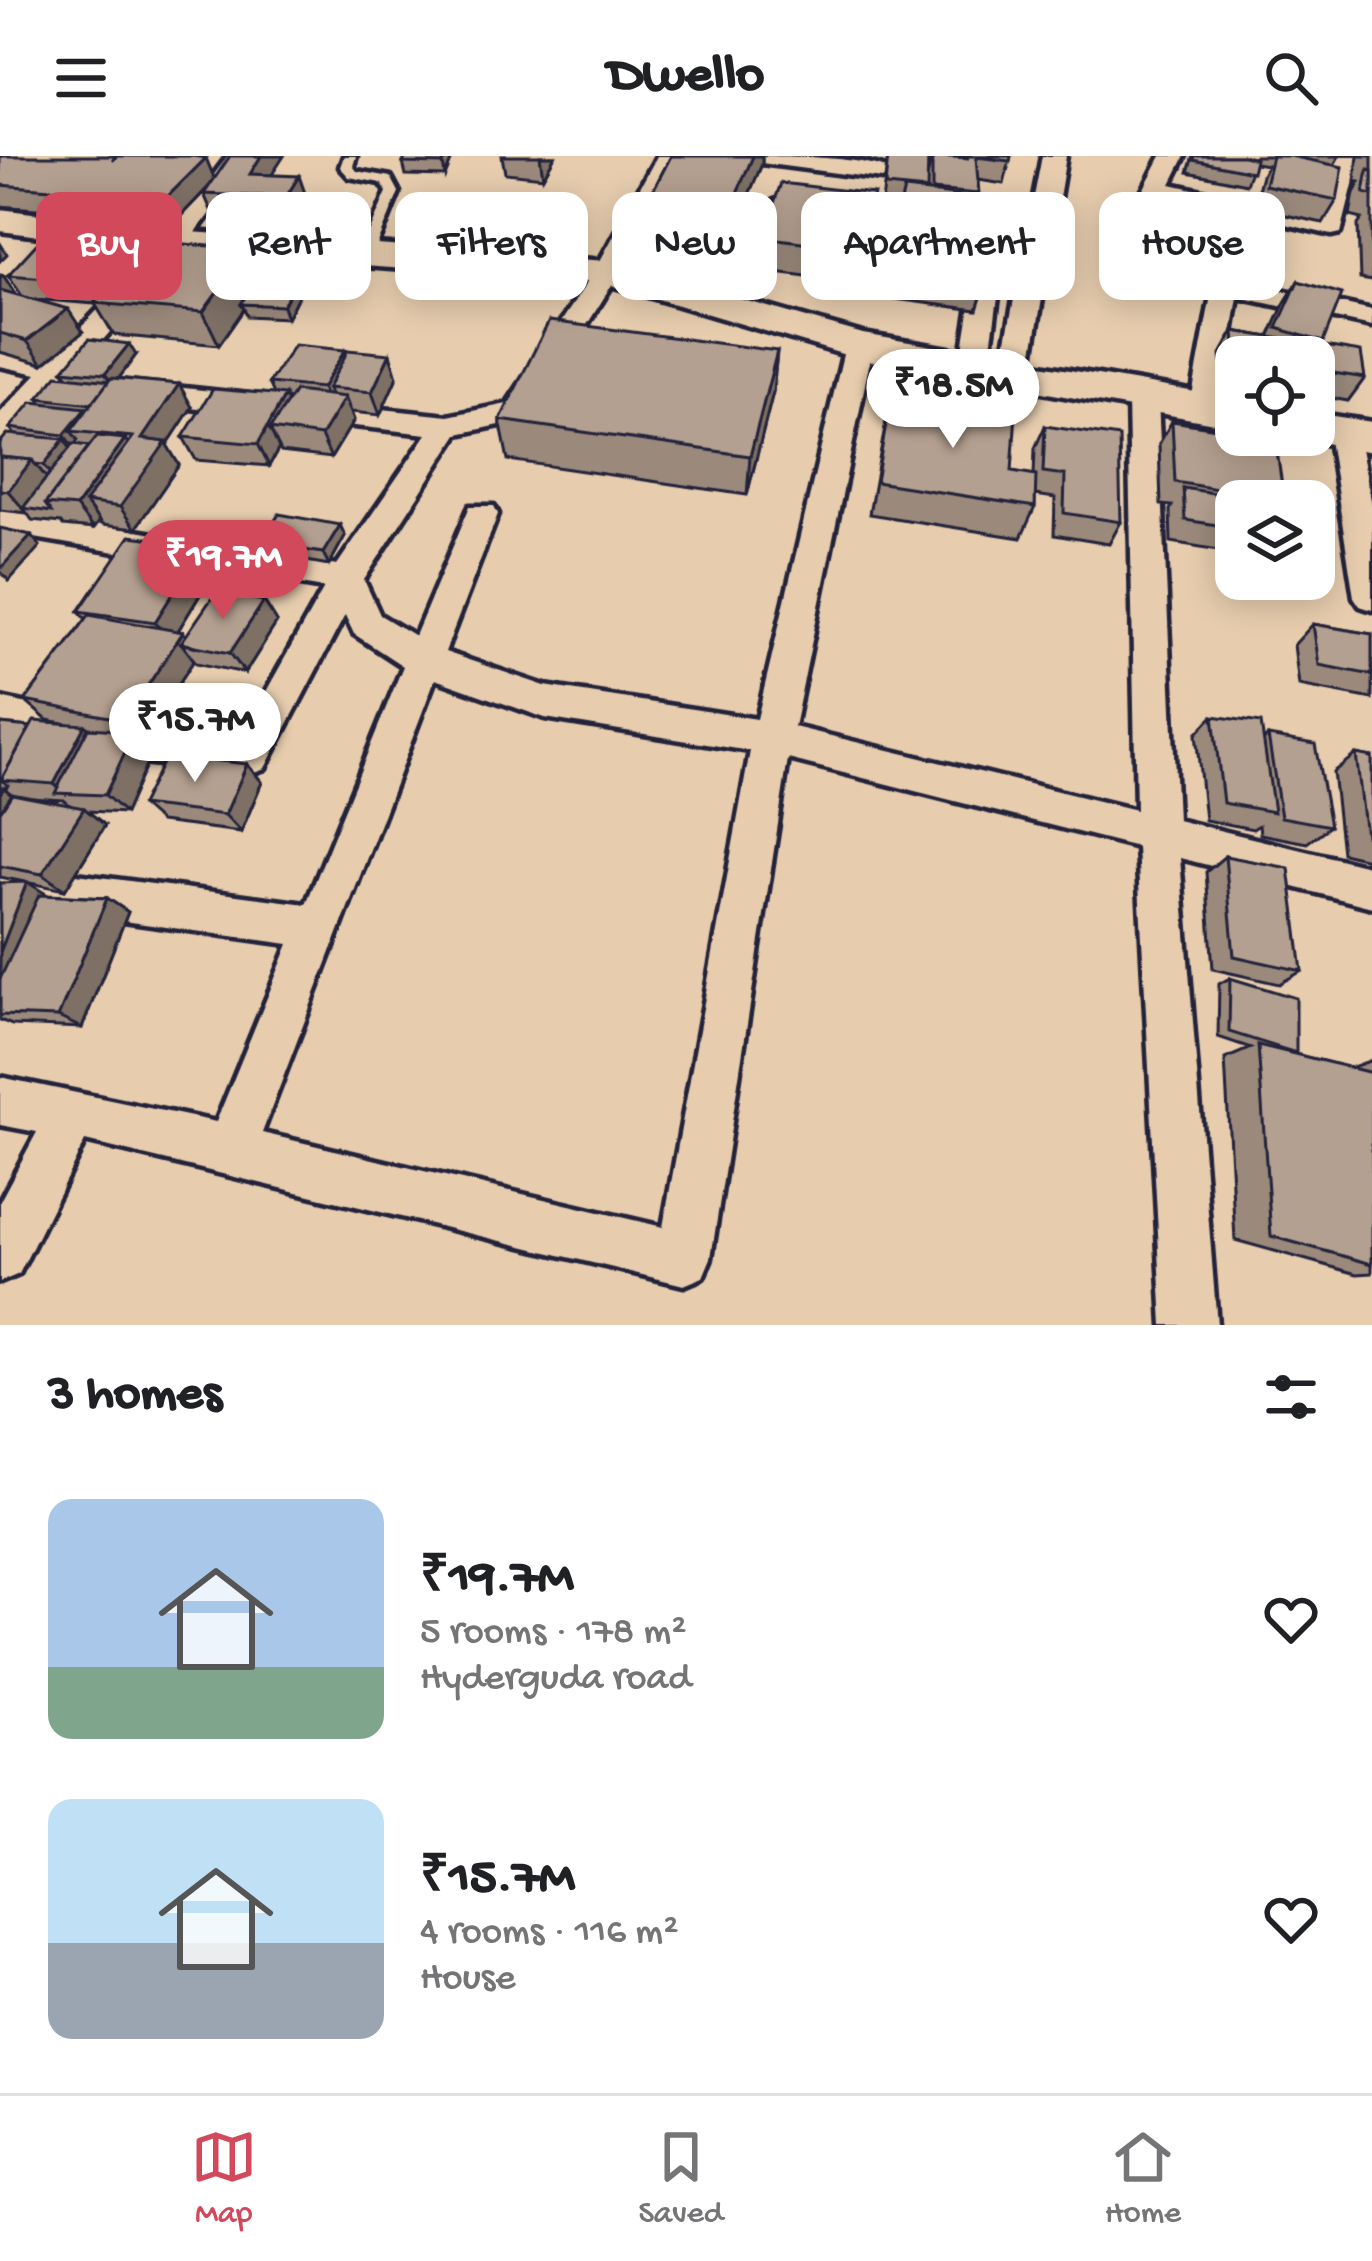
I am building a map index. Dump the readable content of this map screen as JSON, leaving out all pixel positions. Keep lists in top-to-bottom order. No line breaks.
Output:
{"page":{"header":"Dwello","chip":["Buy","Rent","Filters","New","Apartment","House"],"price":["₹18.5M","₹19.7M","₹15.7M"],"heading":"3 homes","list":[{"name":"₹19.7M","note":"5 rooms · 178 m² · Hyderguda road"},{"name":"₹15.7M","note":"4 rooms · 116 m² · House"}],"tabs":["Map","Saved","Home"]}}
